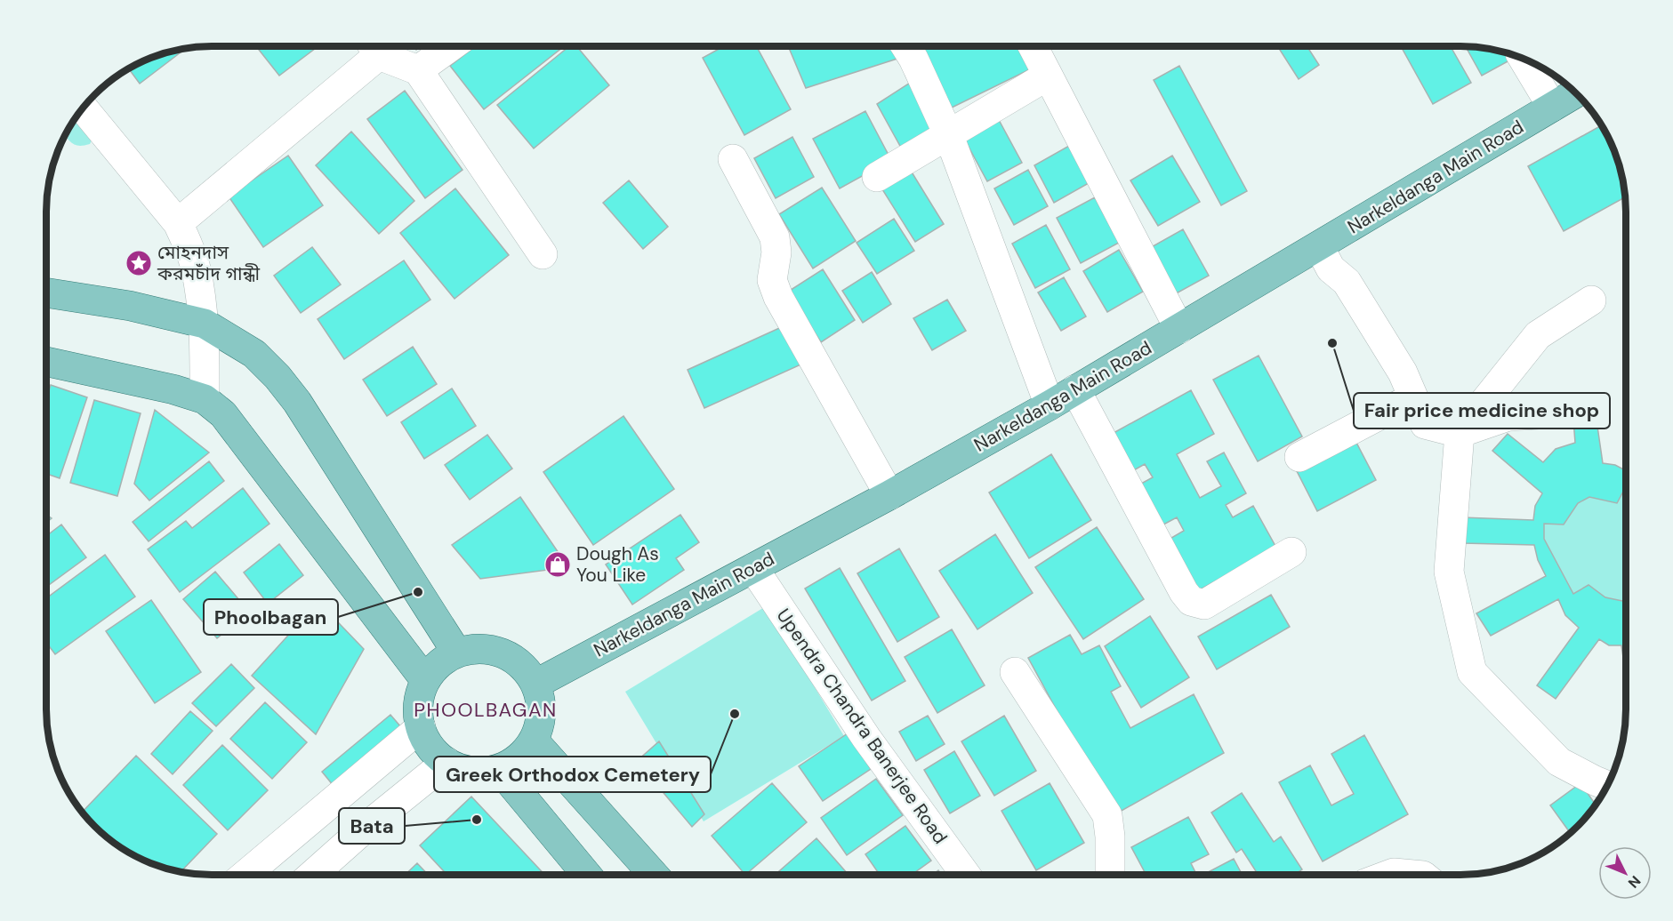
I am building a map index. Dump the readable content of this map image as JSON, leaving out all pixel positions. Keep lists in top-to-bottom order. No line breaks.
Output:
{"streets":{"main road":["Narkeldanga Main Road"],"street":["Upendra Chandra Banerjee Road"]},"crossings":[["Narkeldanga Main Road","Upendra Chandra Banerjee Road"]],"districts":["PHOOLBAGAN"],"places":{"place":["মোহনদাস করমচাঁদ গান্ধী"],"other":["Fair price medicine shop","Phoolbagan","Greek Orthodox Cemetery","Bata"],"shop":["Dough As You Like"]},"north":"bottom right"}
